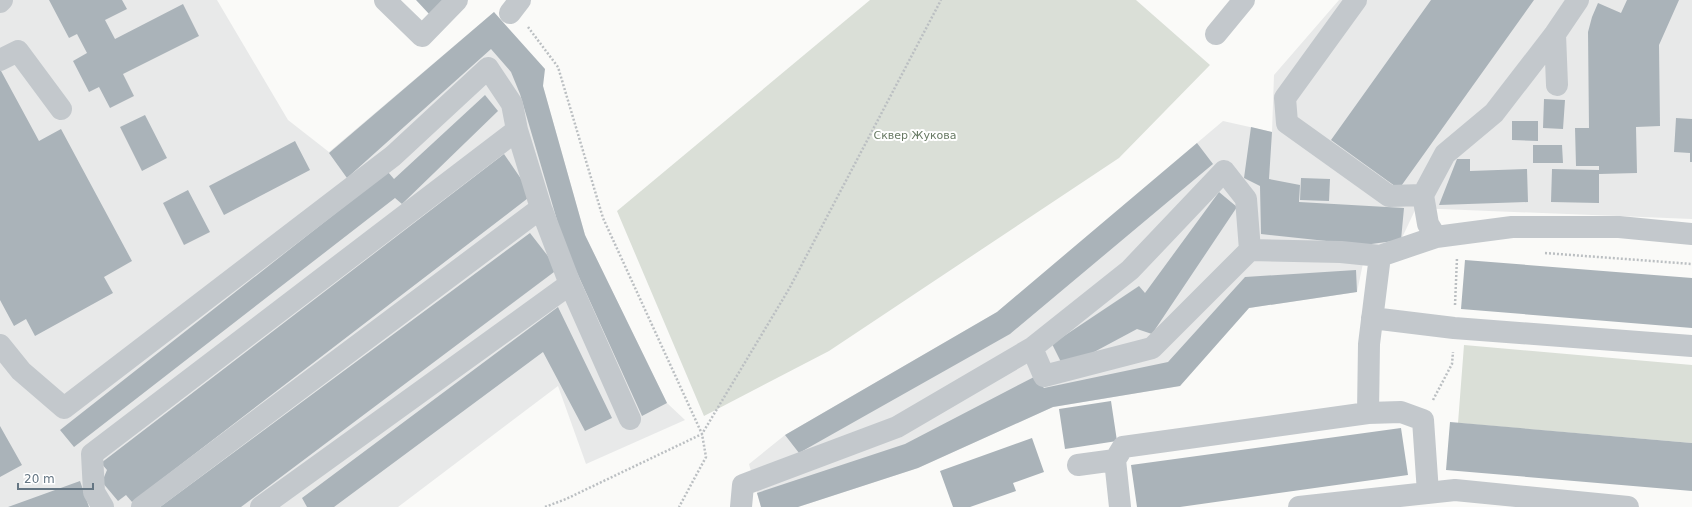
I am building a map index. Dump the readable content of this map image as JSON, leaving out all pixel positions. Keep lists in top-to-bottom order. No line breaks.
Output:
{"parks":["Сквер Жукова"],"scale_bar":"20 m"}
